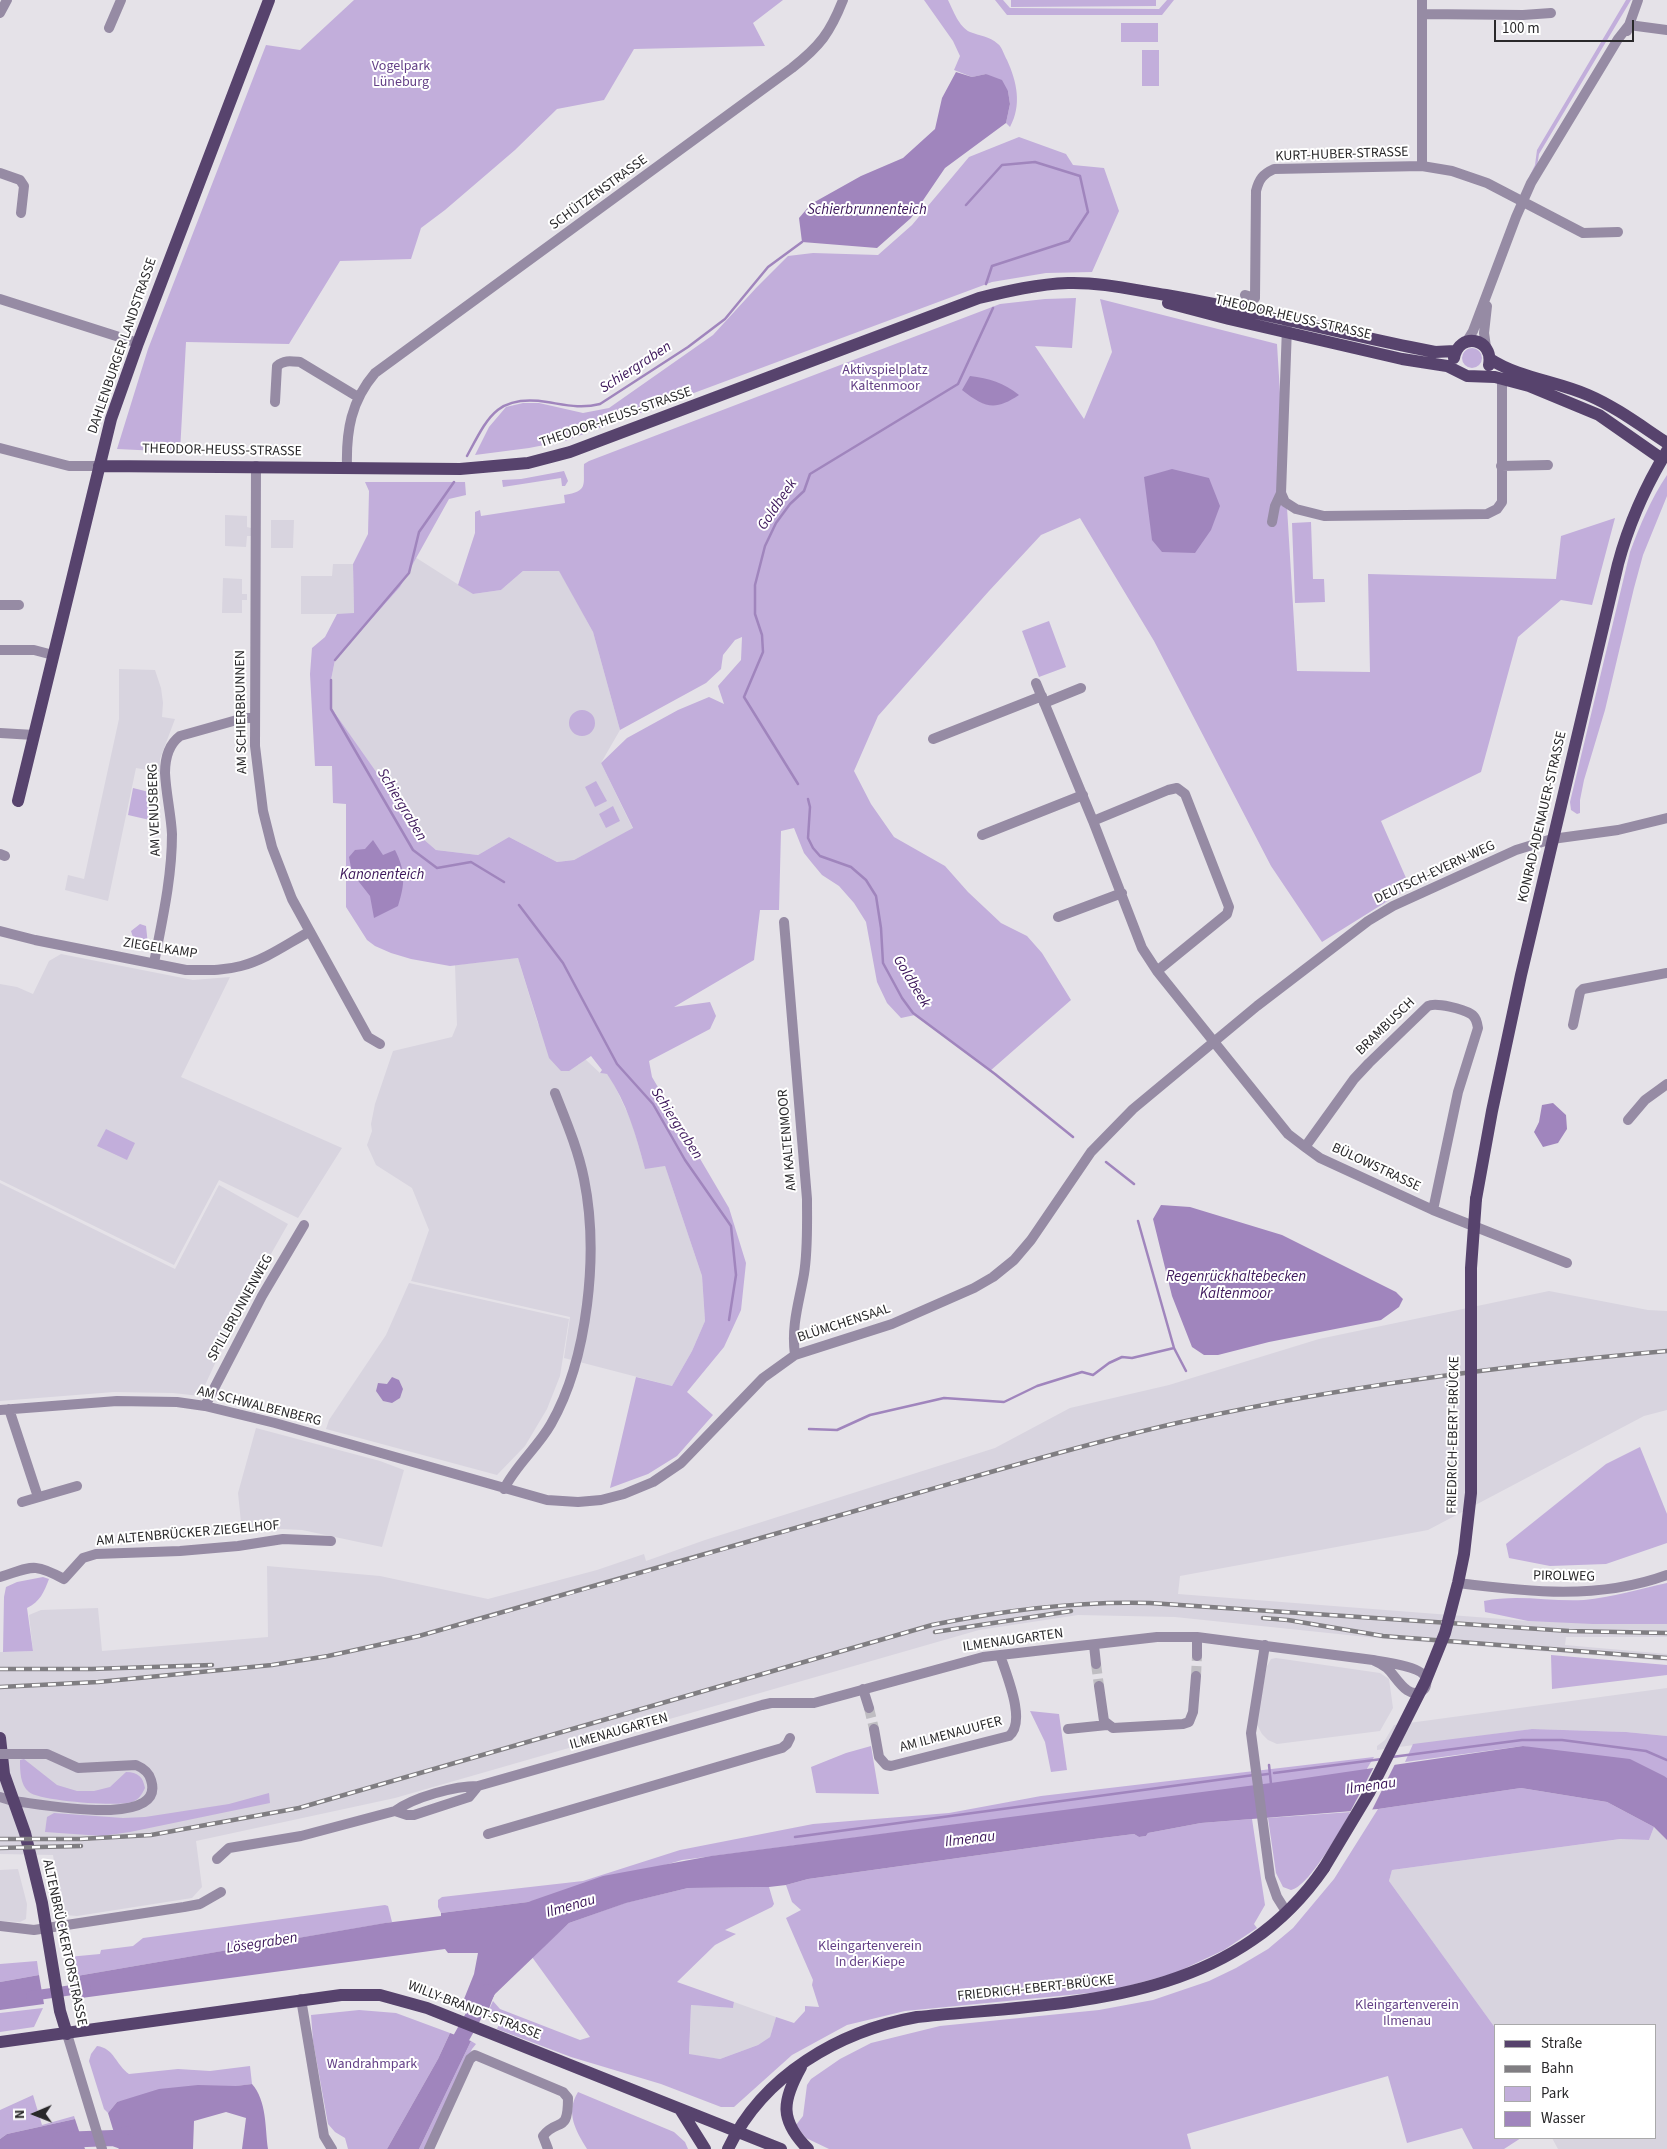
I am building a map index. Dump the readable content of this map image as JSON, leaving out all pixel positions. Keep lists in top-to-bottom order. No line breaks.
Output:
{"streets":{"main road":["THEODOR-HEUSS-STRASSE","DAHLENBURGER LANDSTRASSE","KONRAD-ADENAUER-STRASSE","FRIEDRICH-EBERT-BRÜCKE","ALTENBRÜCKERTORSTRASSE","WILLY-BRANDT-STRASSE"],"street":["KURT-HUBER-STRASSE","SCHÜTZENSTRASSE","AM SCHIERBRUNNEN","AM VENUSBERG","DEUTSCH-EVERN-WEG","ZIEGELKAMP","BRAMBUSCH","AM KALTENMOOR","BÜLOWSTRASSE","SPILLBRUNNENWEG","BLÜMCHENSAAL","AM SCHWALBENBERG","AM ALTENBRÜCKER ZIEGELHOF","PIROLWEG","ILMENAUGARTEN","AM ILMENAUUFER"]},"crossings":[["SCHÜTZENSTRASSE","THEODOR-HEUSS-STRASSE"],["THEODOR-HEUSS-STRASSE","DAHLENBURGER LANDSTRASSE"],["THEODOR-HEUSS-STRASSE","AM SCHIERBRUNNEN"],["THEODOR-HEUSS-STRASSE","KONRAD-ADENAUER-STRASSE"],["AM SCHIERBRUNNEN","AM VENUSBERG"],["AM SCHIERBRUNNEN","ZIEGELKAMP"],["AM VENUSBERG","ZIEGELKAMP"],["KONRAD-ADENAUER-STRASSE","DEUTSCH-EVERN-WEG"],["KONRAD-ADENAUER-STRASSE","FRIEDRICH-EBERT-BRÜCKE"],["DEUTSCH-EVERN-WEG","BÜLOWSTRASSE"],["DEUTSCH-EVERN-WEG","BLÜMCHENSAAL"],["BRAMBUSCH","BÜLOWSTRASSE"],["AM KALTENMOOR","BLÜMCHENSAAL"],["SPILLBRUNNENWEG","AM SCHWALBENBERG"],["BLÜMCHENSAAL","AM SCHWALBENBERG"],["FRIEDRICH-EBERT-BRÜCKE","PIROLWEG"],["FRIEDRICH-EBERT-BRÜCKE","WILLY-BRANDT-STRASSE"],["ILMENAUGARTEN","AM ILMENAUUFER"],["ALTENBRÜCKERTORSTRASSE","WILLY-BRANDT-STRASSE"]],"water":["Schierbrunnenteich","Schiergraben","Goldbeek","Kanonenteich","Regenrückhaltebecken Kaltenmoor","Ilmenau","Lösegraben"],"parks":["Vogelpark Lüneburg","Aktivspielplatz Kaltenmoor","Kleingartenverein In der Kiepe","Kleingartenverein Ilmenau","Wandrahmpark"],"legend":["Straße","Bahn","Park","Wasser"],"scale_bar":"100 m","north":"left"}
